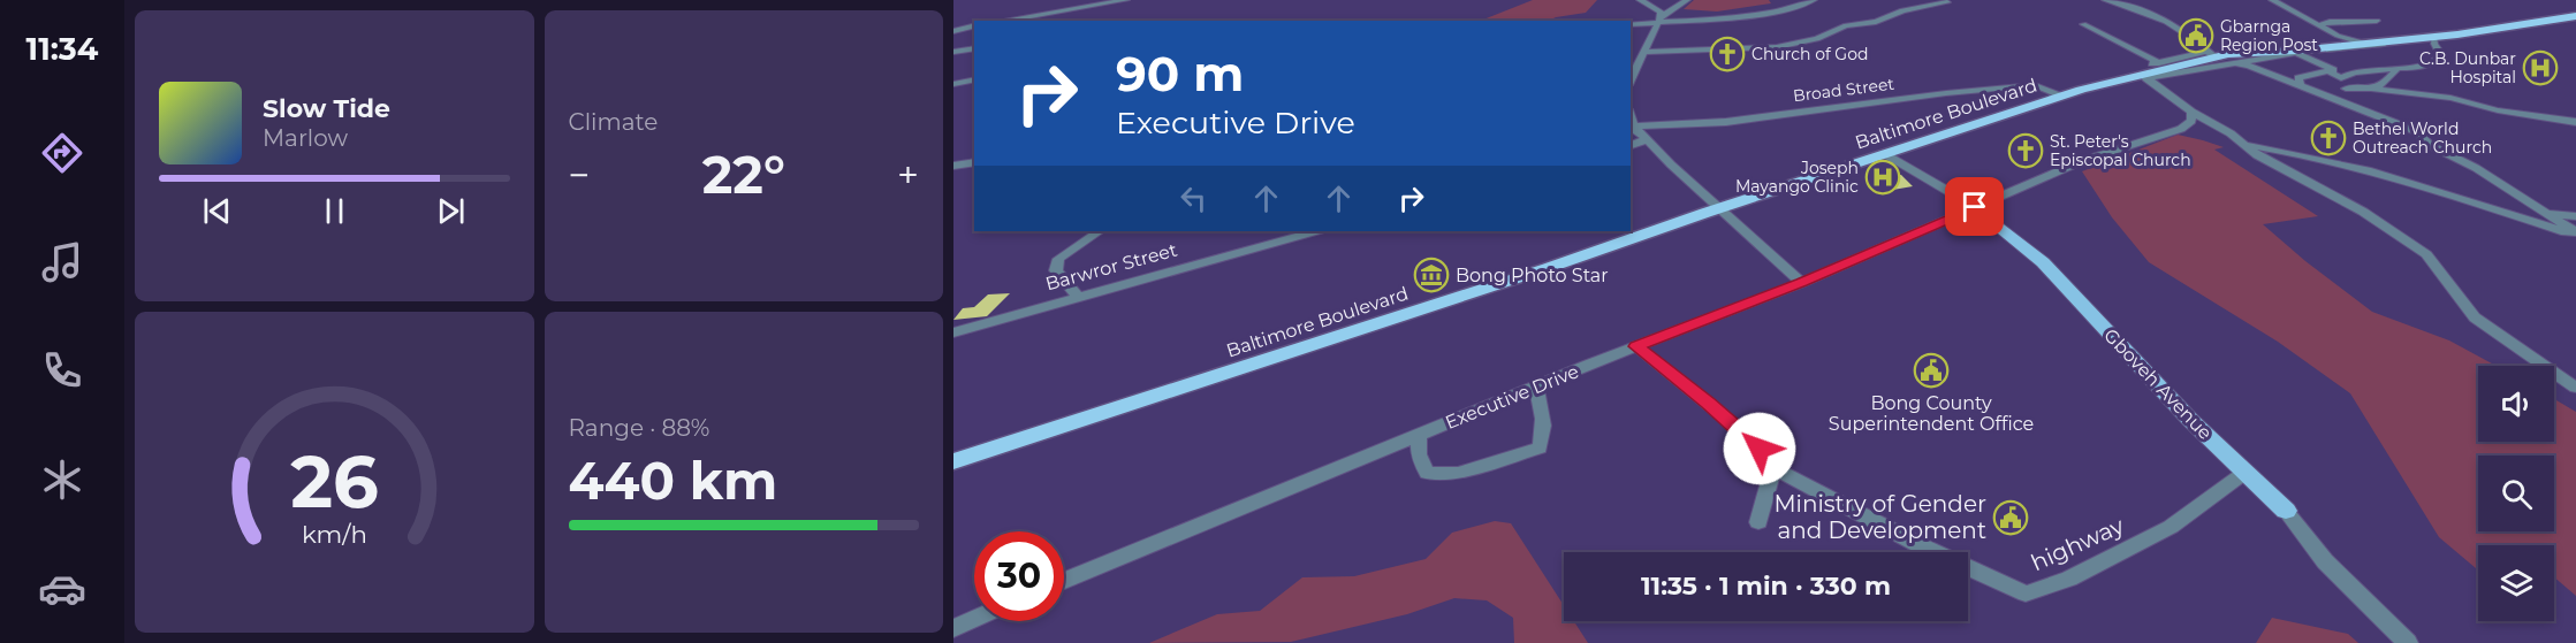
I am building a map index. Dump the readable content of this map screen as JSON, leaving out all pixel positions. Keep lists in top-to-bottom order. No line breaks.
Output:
{"streets":{"highway":["Baltimore Boulevard"],"main road":["Gboveh Avenue"],"street":["Broad Street","Barwror Street","Executive Drive","highway"]},"crossings":[["Broad Street","Baltimore Boulevard"],["Baltimore Boulevard","Gboveh Avenue"],["Gboveh Avenue","Executive Drive"],["Gboveh Avenue","highway"],["Executive Drive","highway"]],"places":{"public building":["Gbarnga Region Post","Bong County Superintendent Office","Ministry of Gender and Development"],"church":["Church of God","Bethel World Outreach Church","St. Peter's Episcopal Church"],"hospital":["C.B. Dunbar Hospital","Joseph Mayango Clinic"],"museum":["Bong Photo Star"]},"page":{"tabs":"11:34","tile":["Climate",["Range · 88%","440 km"]],"turn":["90 m","Executive Drive"],"song":["Slow Tide","Marlow"],"heat":["−","22°","+"],"limit":"30","trip":"11:35 · 1 min · 330 m","gauge":["26","km/h"]}}
